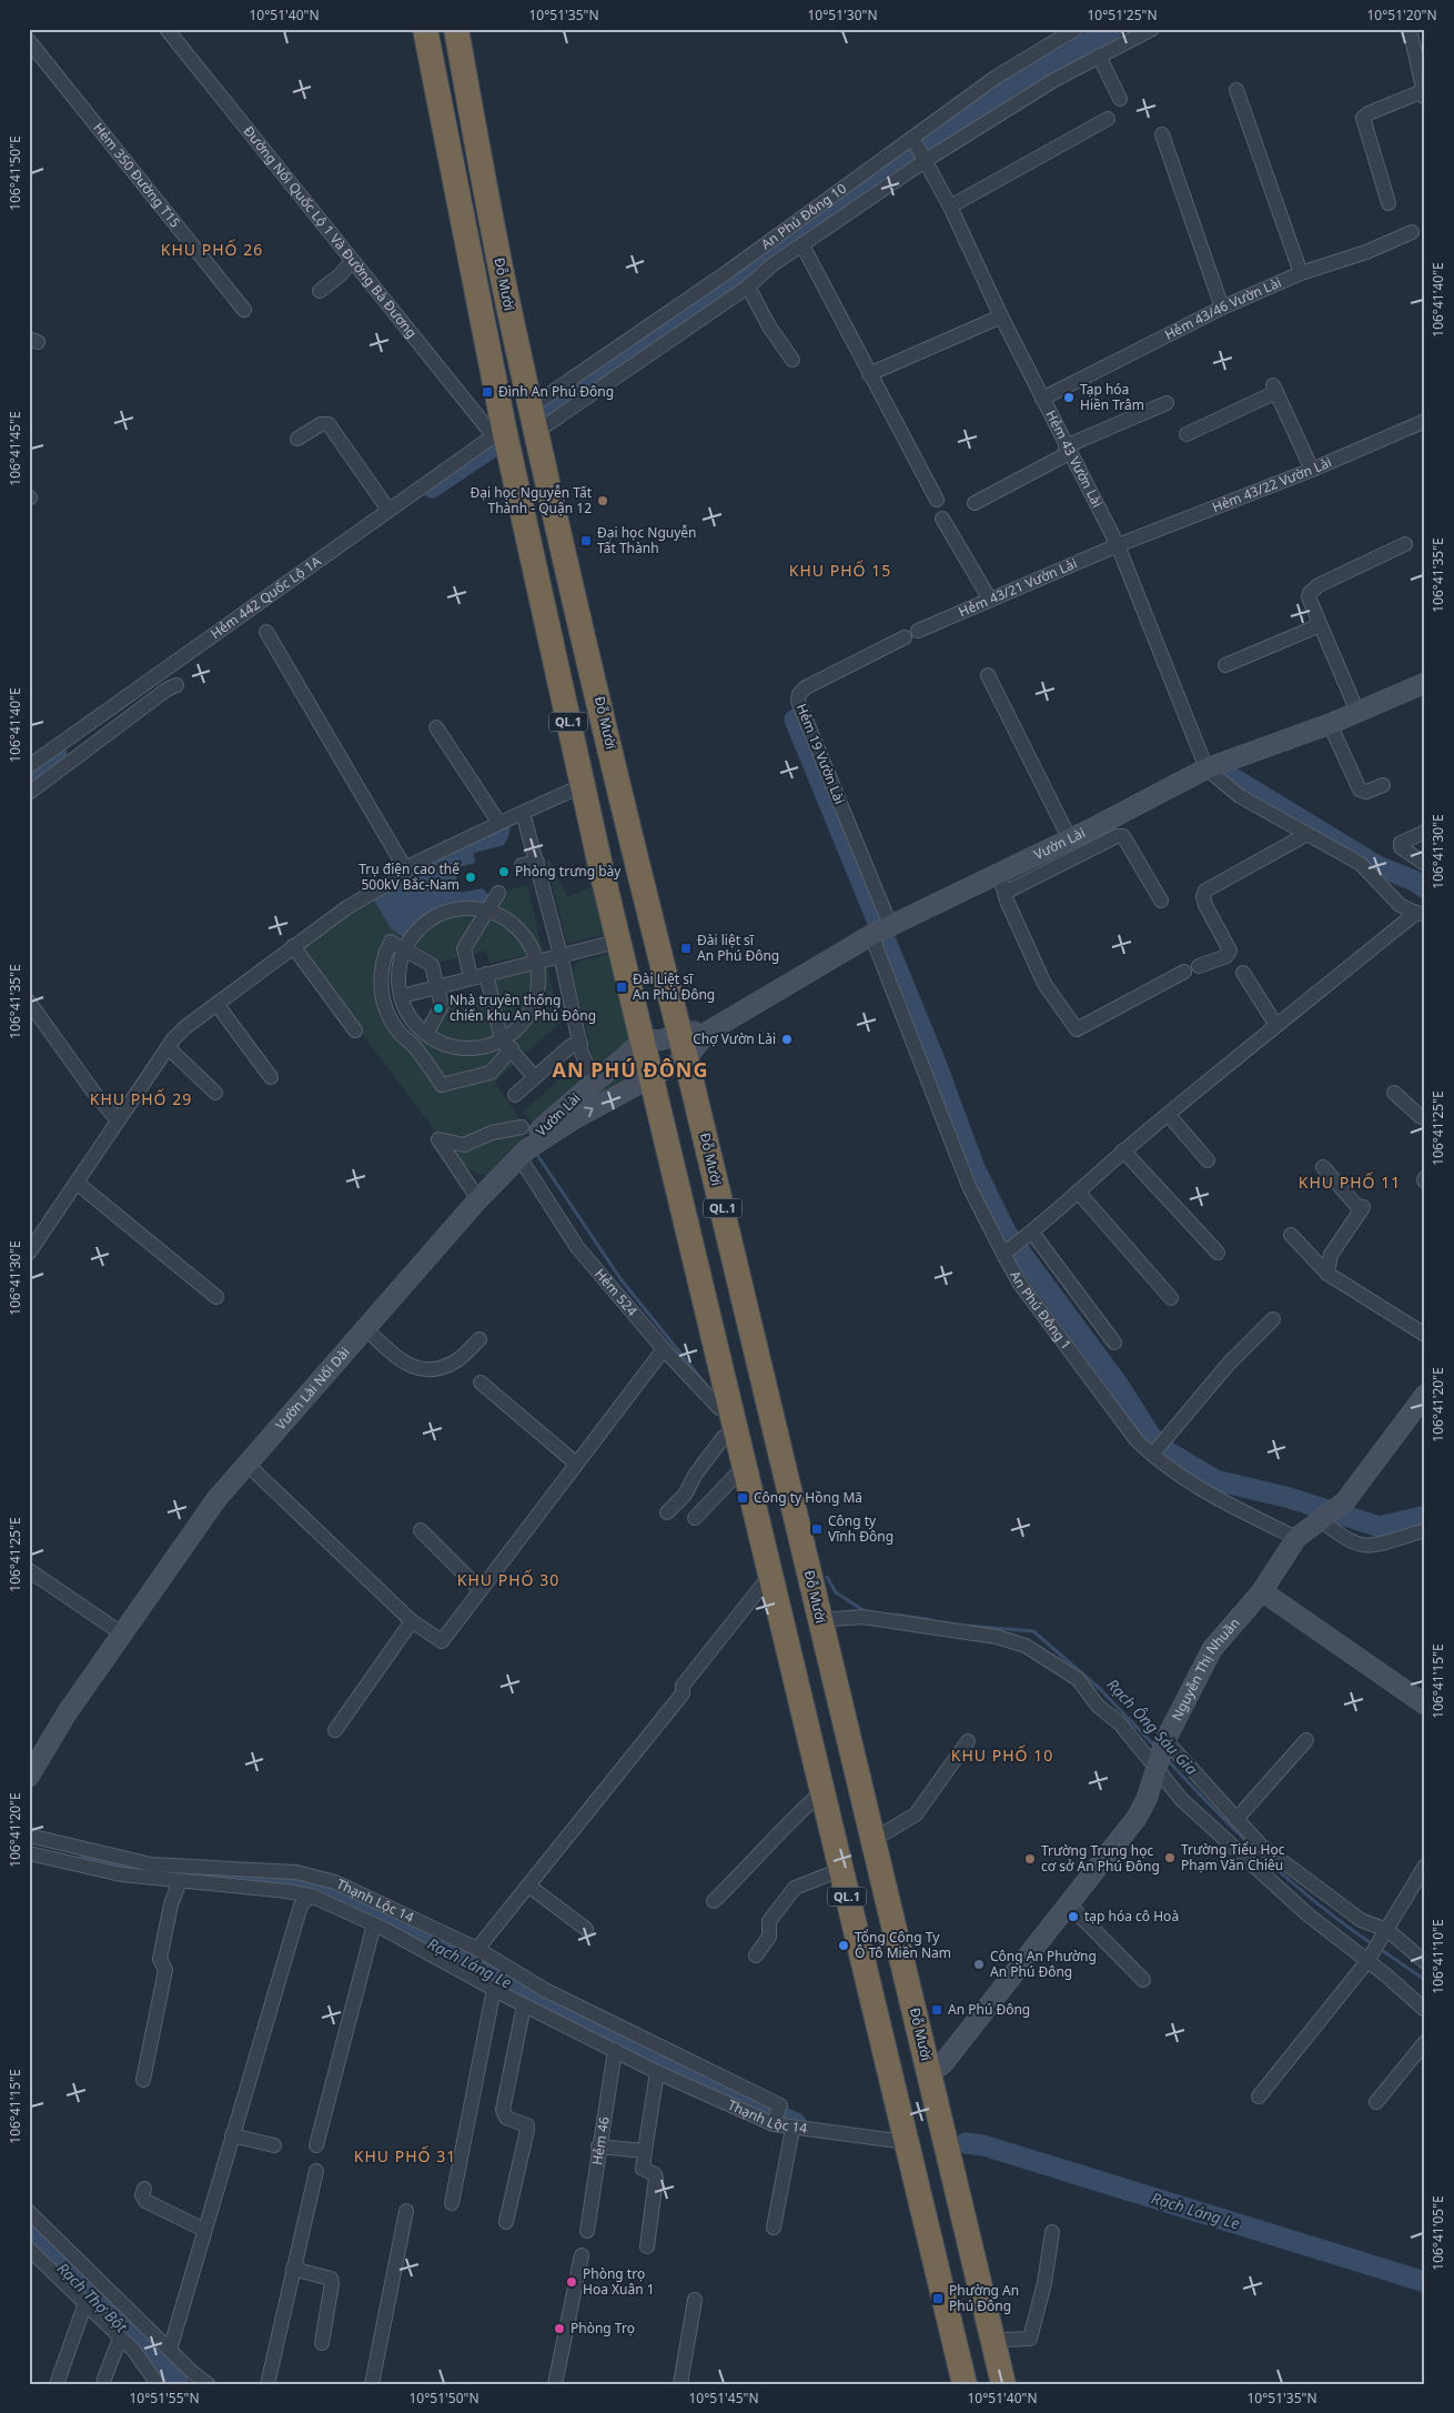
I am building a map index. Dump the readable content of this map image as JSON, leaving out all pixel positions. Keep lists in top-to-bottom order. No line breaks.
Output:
{"streets":{"highway":["Đỗ Mười","QL.1"],"street":["Hẻm 350 Đường T15","An Phú Đông 10","Đường Nối Quốc Lộ 1 Và Đường Bà Đương","Hẻm 43/46 Vườn Lài","Hẻm 43 Vườn Lài","Hẻm 43/22 Vườn Lài","Hẻm 43/21 Vườn Lài","Hẻm 442 Quốc Lộ 1A","Hẻm 19 Vườn Lài","Vườn Lài","Hẻm 524","An Phú Đông 1","Vườn Lài Nối Dài","Nguyễn Thị Nhuần","Thạnh Lộc 14","Hẻm 46"]},"crossings":[["An Phú Đông 10","Đường Nối Quốc Lộ 1 Và Đường Bà Đương"],["An Phú Đông 10","Đỗ Mười"],["An Phú Đông 10","Hẻm 43 Vườn Lài"],["An Phú Đông 10","Hẻm 442 Quốc Lộ 1A"],["Đường Nối Quốc Lộ 1 Và Đường Bà Đương","Đỗ Mười"],["Đường Nối Quốc Lộ 1 Và Đường Bà Đương","Hẻm 442 Quốc Lộ 1A"],["Đỗ Mười","Hẻm 442 Quốc Lộ 1A"],["Đỗ Mười","Vườn Lài"],["Đỗ Mười","Hẻm 524"],["Đỗ Mười","Vườn Lài Nối Dài"],["Đỗ Mười","Nguyễn Thị Nhuần"],["Đỗ Mười","Thạnh Lộc 14"],["Hẻm 43/46 Vườn Lài","Hẻm 43 Vườn Lài"],["Hẻm 43 Vườn Lài","Hẻm 43/22 Vườn Lài"],["Hẻm 43 Vườn Lài","Hẻm 43/21 Vườn Lài"],["Hẻm 43 Vườn Lài","Vườn Lài"],["Hẻm 43/22 Vườn Lài","Hẻm 43/21 Vườn Lài"],["Hẻm 19 Vườn Lài","Vườn Lài"],["Hẻm 19 Vườn Lài","An Phú Đông 1"],["Vườn Lài","Hẻm 524"],["Vườn Lài","An Phú Đông 1"],["Vườn Lài","Vườn Lài Nối Dài"],["Hẻm 524","Vườn Lài Nối Dài"],["Thạnh Lộc 14","Hẻm 46"]],"districts":["KHU PHỐ 26","KHU PHỐ 15","AN PHÚ ĐÔNG","KHU PHỐ 29","KHU PHỐ 11","KHU PHỐ 30","KHU PHỐ 10","KHU PHỐ 31"],"water":["Rạch Ông Sáu Gia","Rạch Láng Le","Rạch Thợ Bột"],"places":{"transit":["Đình An Phú Đông","Đại học Nguyễn Tất Thành","Đài liệt sĩ An Phú Đông","Đài Liệt sĩ An Phú Đông","Công ty Hồng Mã","Công ty Vĩnh Đông","An Phú Đông","Phường An Phú Đông"],"other":["Tạp hóa Hiền Trâm","Đại học Nguyễn Tất Thành - Quận 12","Phòng trưng bày","Trụ điện cao thế 500kV Bắc-Nam","Nhà truyền thống chiến khu An Phú Đông","Chợ Vườn Lài","Trường Tiểu Học Phạm Văn Chiêu","Trường Trung học cơ sở An Phú Đông","tạp hóa cô Hoà","Tổng Công Ty Ô Tô Miền Nam","Công An Phường An Phú Đông","Phòng trọ Hoa Xuân 1","Phòng Trọ"]},"coordinates":["10°51'40\"N","10°51'35\"N","10°51'30\"N","10°51'25\"N","10°51'20\"N","106°41'50\"E","106°41'40\"E","106°41'45\"E","106°41'35\"E","106°41'30\"E","106°41'25\"E","106°41'20\"E","106°41'15\"E","106°41'10\"E","106°41'05\"E","10°51'55\"N","10°51'50\"N","10°51'45\"N"]}
